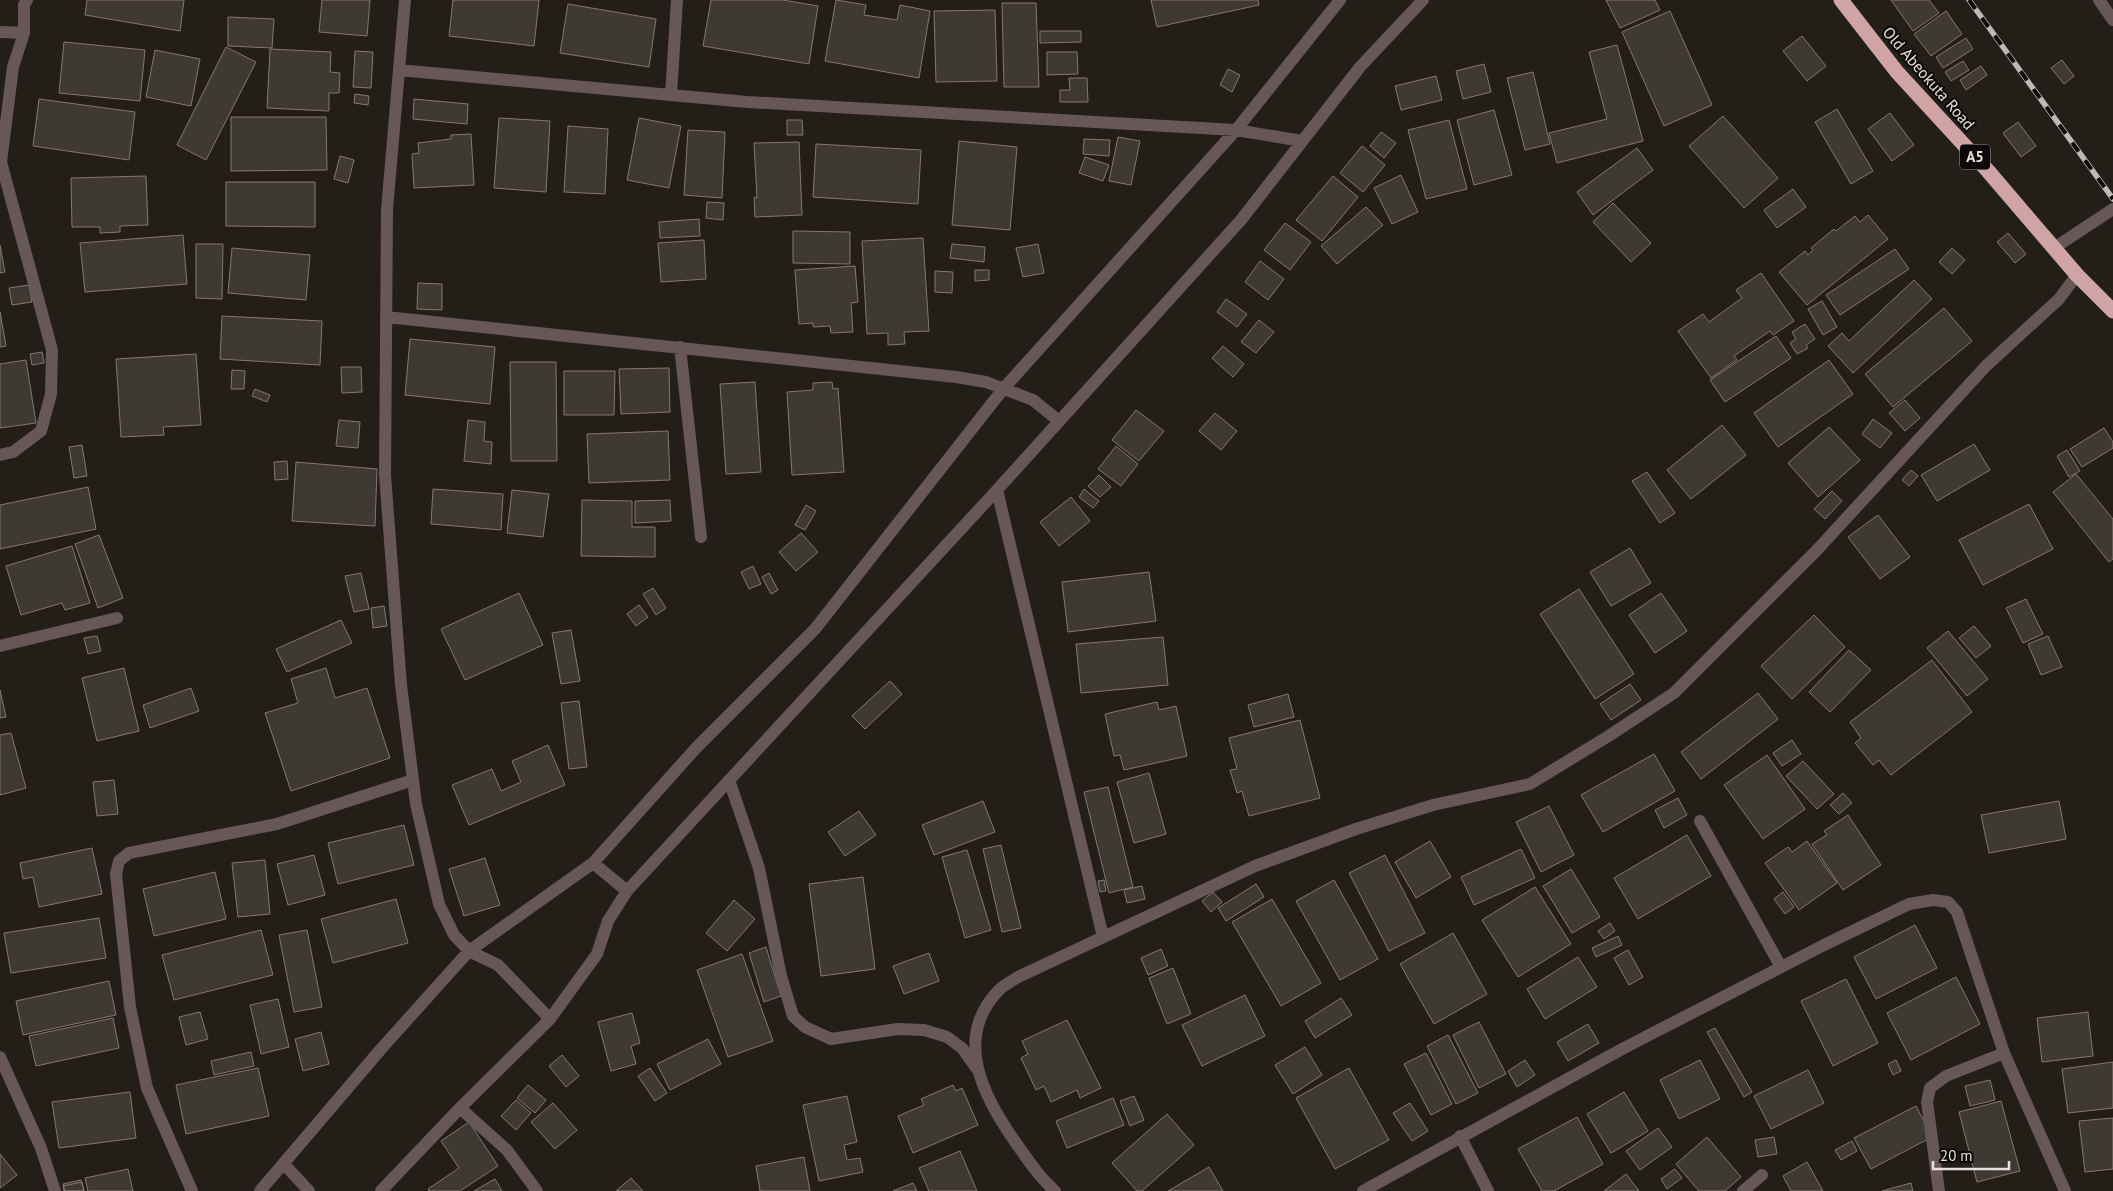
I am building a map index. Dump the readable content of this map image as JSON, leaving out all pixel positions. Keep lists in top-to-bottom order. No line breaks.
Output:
{"streets":{"highway":["Old Abeokuta Road","A5"]},"scale_bar":"20 m"}
